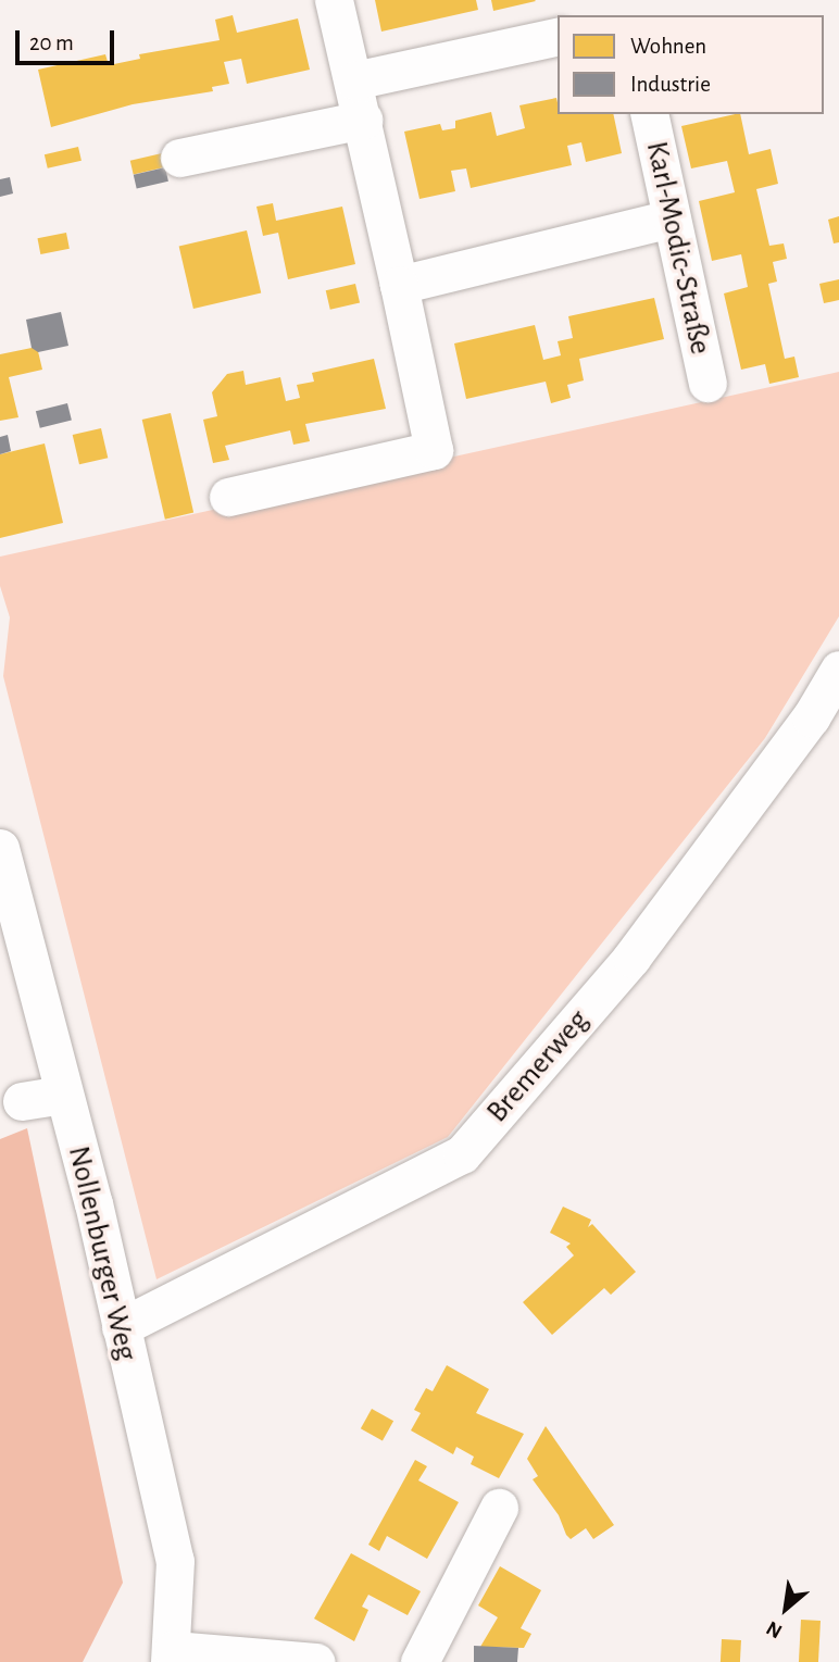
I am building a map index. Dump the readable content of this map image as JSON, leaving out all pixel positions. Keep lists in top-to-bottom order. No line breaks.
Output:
{"streets":{"street":["Karl-Modic-Straße","Bremerweg","Nollenburger Weg"]},"crossings":[["Bremerweg","Nollenburger Weg"]],"legend":["Wohnen","Industrie"],"scale_bar":"20 m","north":"bottom left"}
